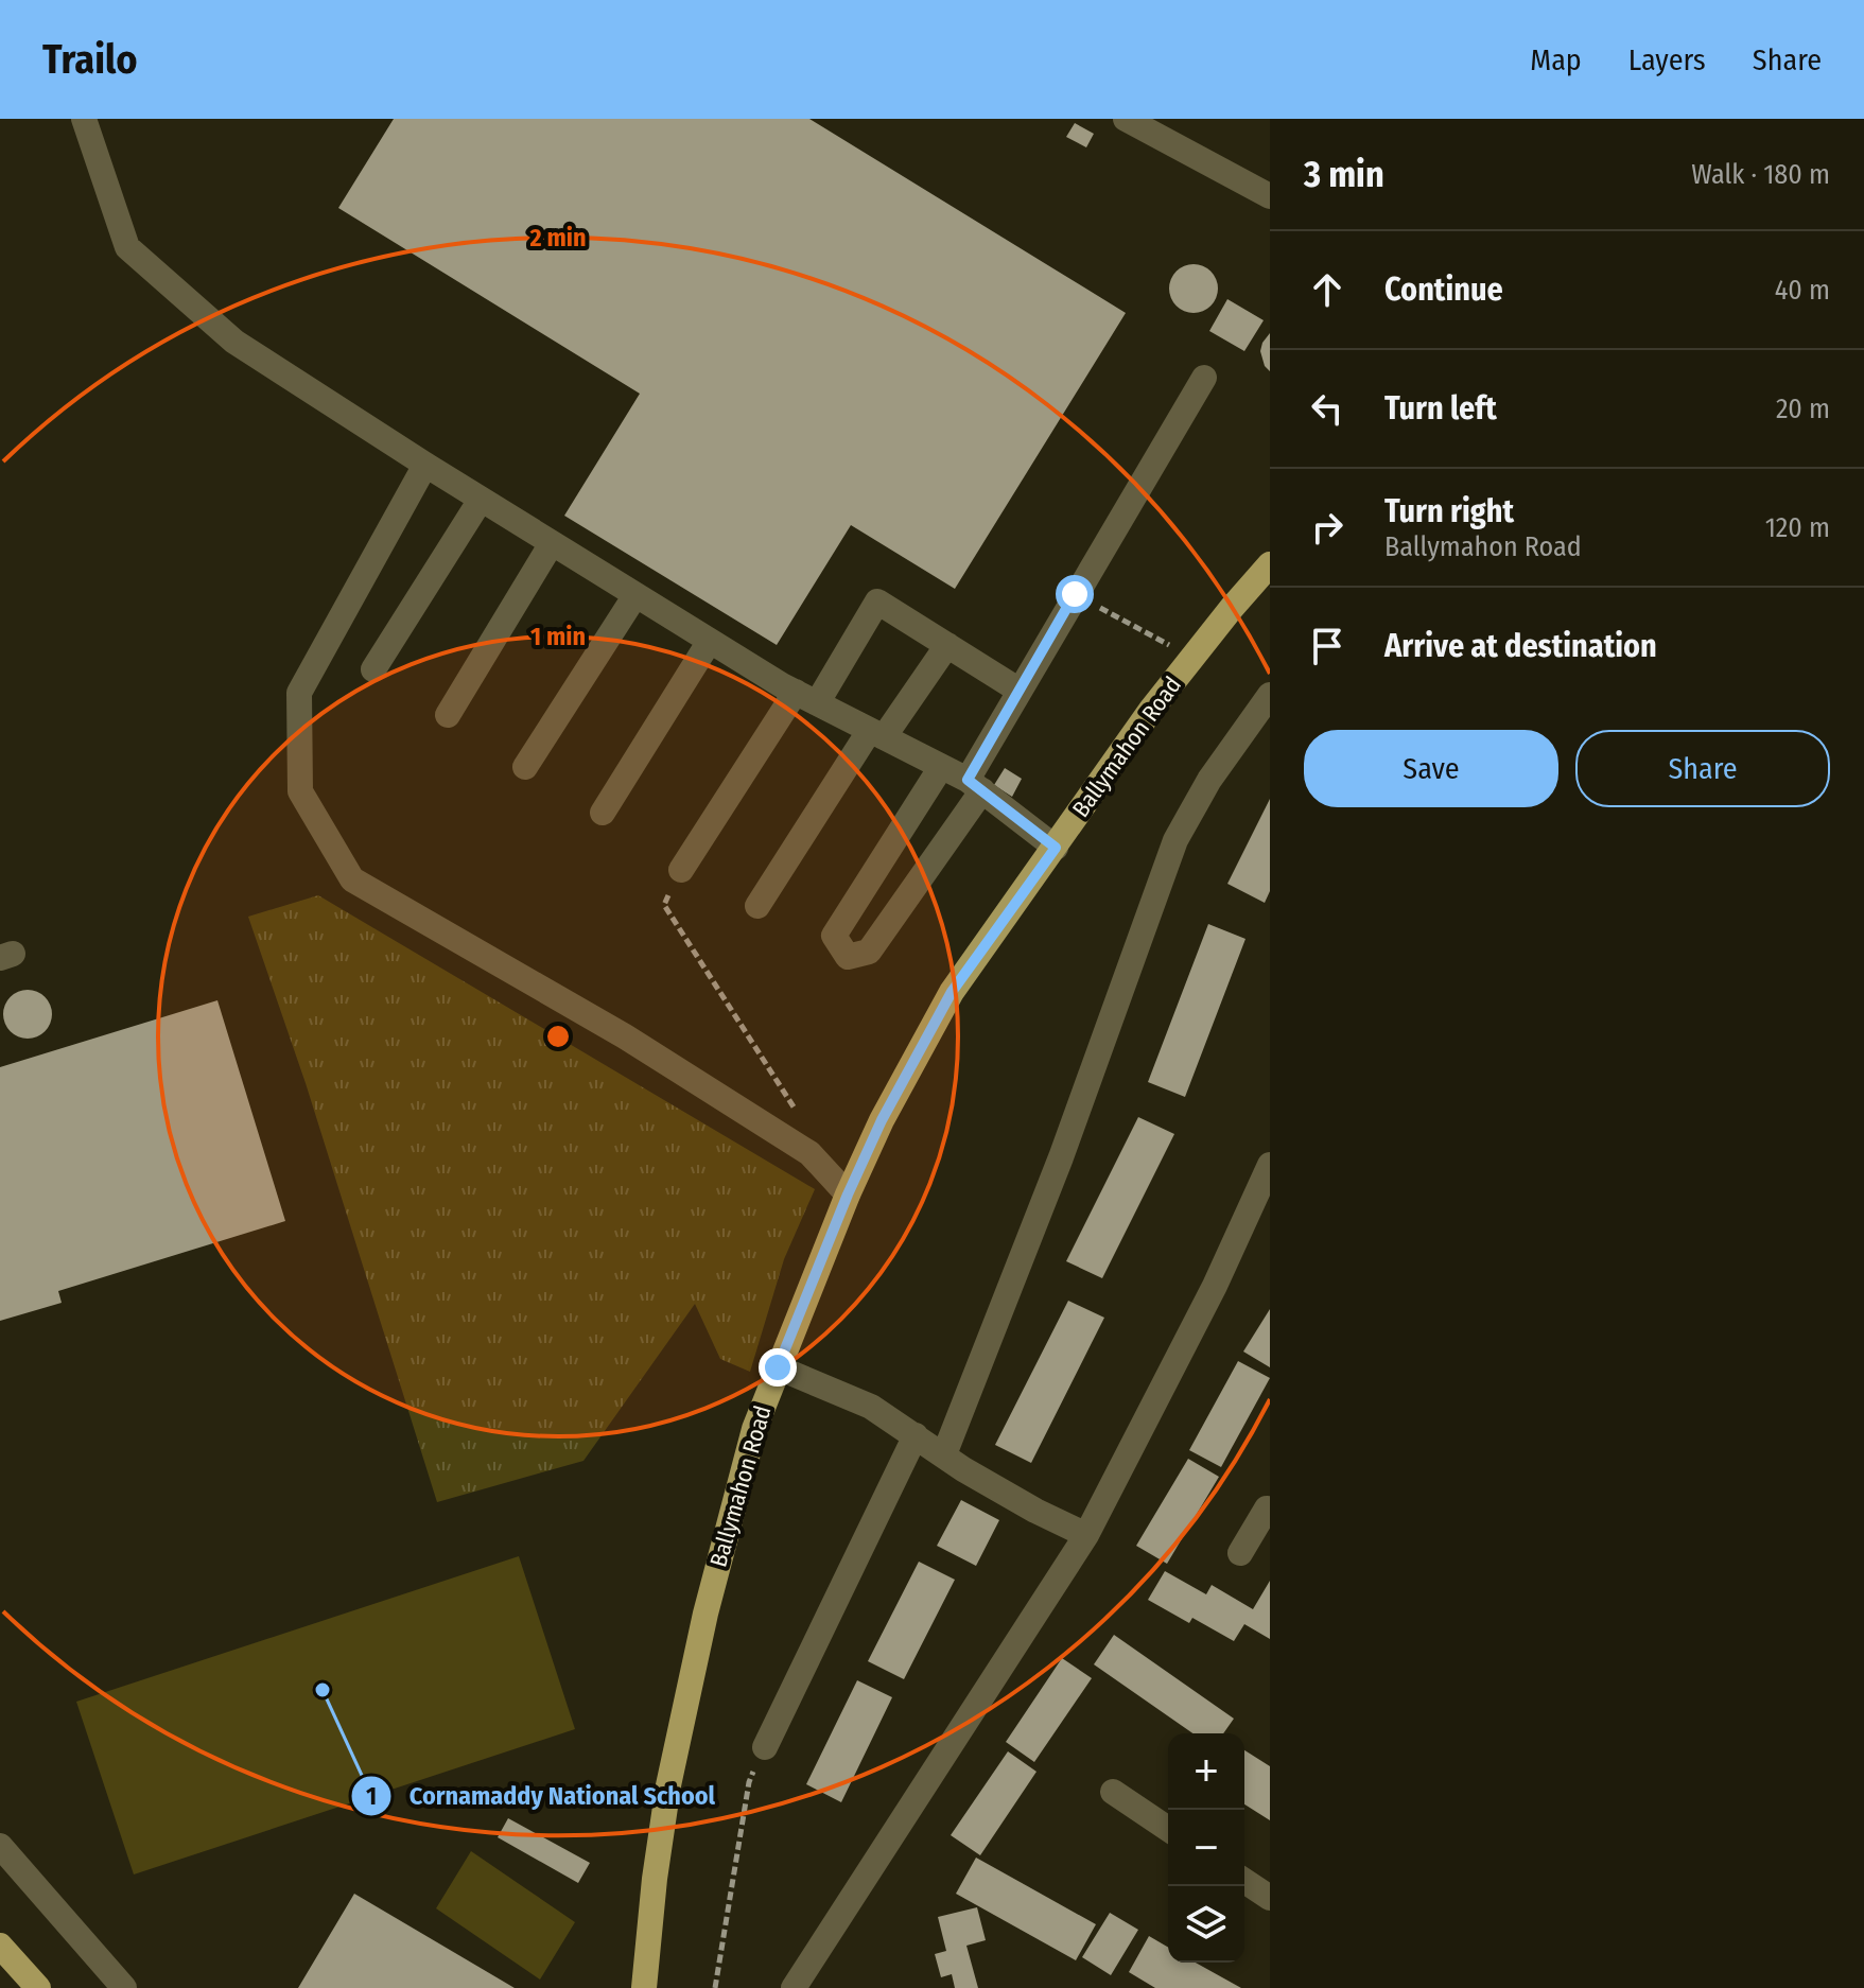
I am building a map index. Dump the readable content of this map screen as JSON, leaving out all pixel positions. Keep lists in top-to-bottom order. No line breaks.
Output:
{"streets":{"main road":["Ballymahon Road"]},"places":["Cornamaddy National School"],"page":{"header":"Trailo","nav":["Map","Layers","Share"],"heading":["3 min","Walk · 180 m"],"list":[["Continue","40 m"],["Turn left","20 m"],["Turn right","Ballymahon Road","120 m"],"Arrive at destination"],"buttons":["Save","Share"],"map_buttons":["+","−"]},"rings":["2 min","1 min"]}
